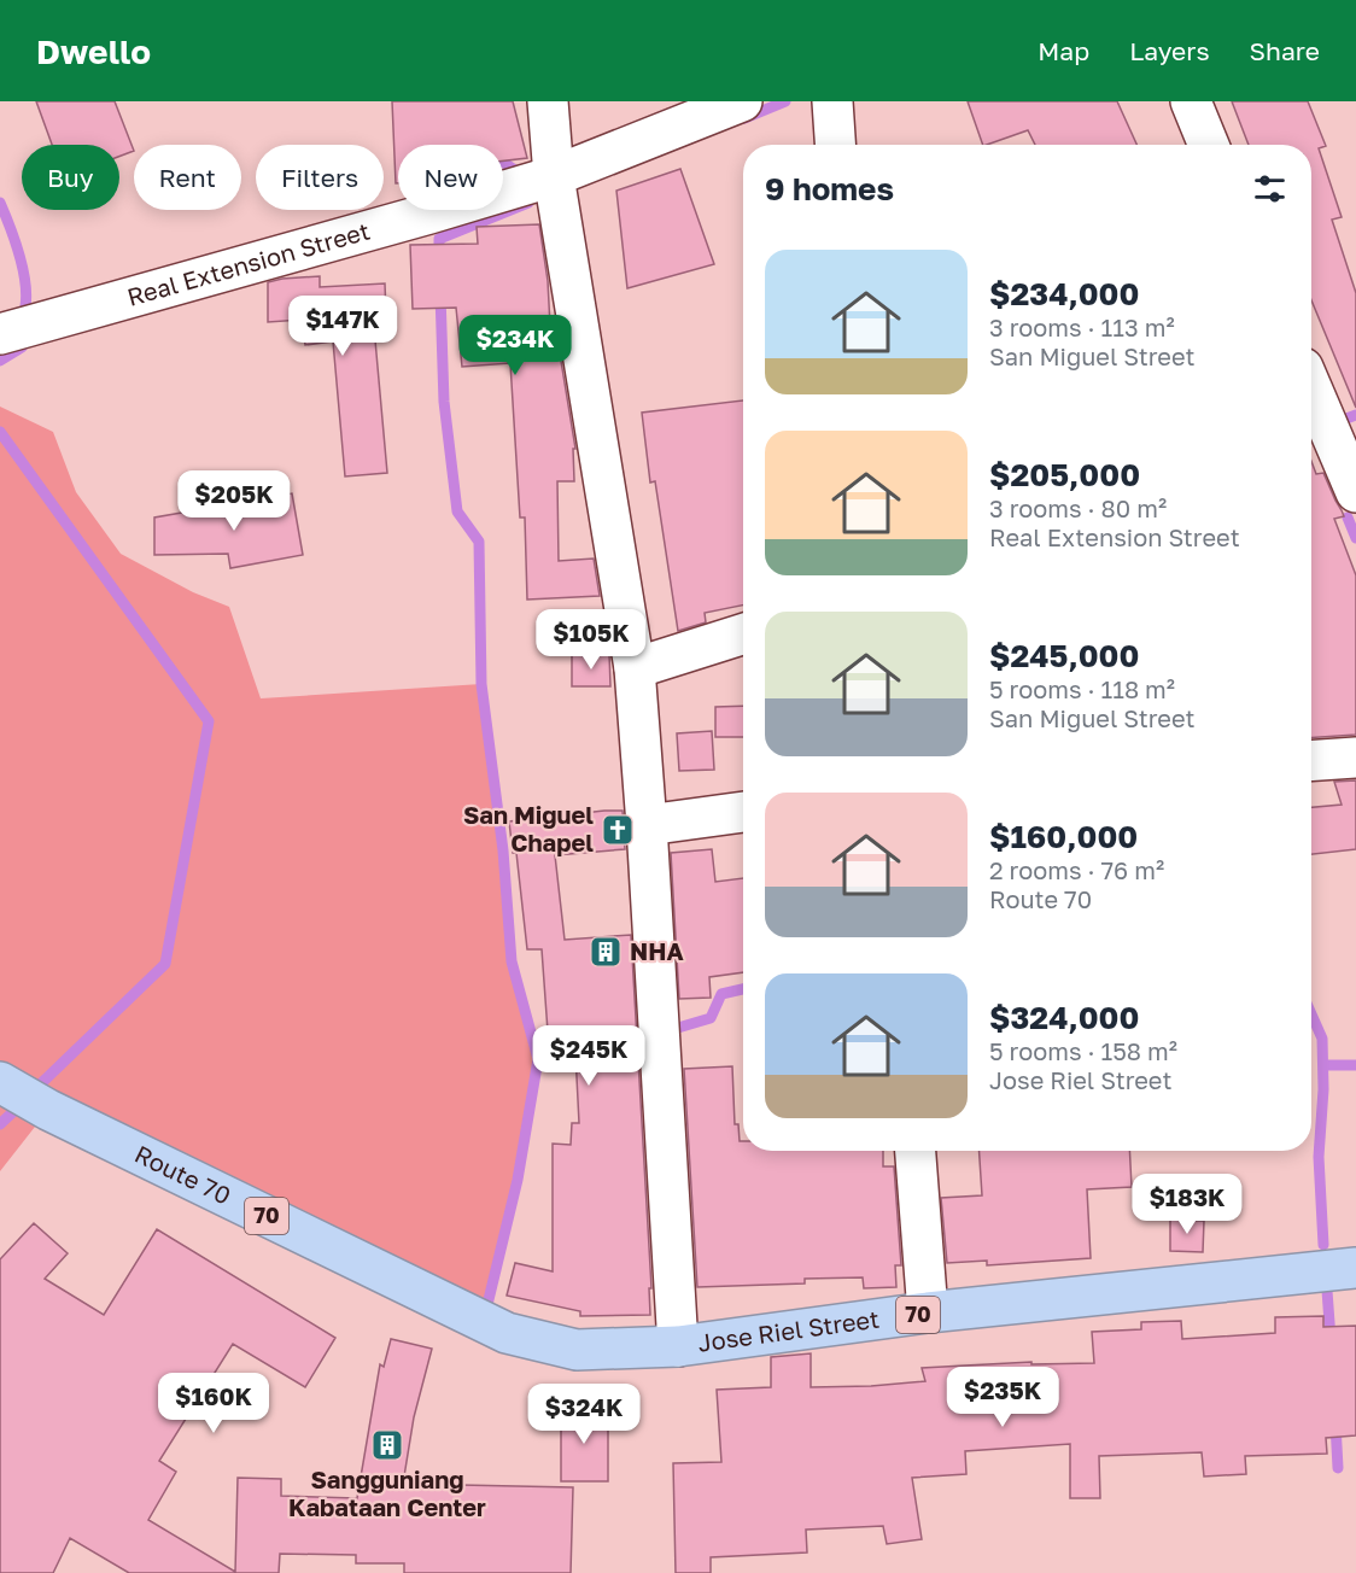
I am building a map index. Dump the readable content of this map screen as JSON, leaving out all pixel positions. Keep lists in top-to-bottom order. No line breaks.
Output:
{"streets":{"highway":["Route 70","70","Jose Riel Street"],"street":["Real Extension Street"]},"crossings":[["Route 70","Jose Riel Street"]],"places":{"church":["San Miguel Chapel"],"building":["NHA","Sangguniang Kabataan Center"]},"page":{"header":"Dwello","nav":["Map","Layers","Share"],"chip":["Buy","Rent","Filters","New"],"heading":"9 homes","list":[{"name":"$234,000","note":"3 rooms · 113 m² · San Miguel Street"},{"name":"$205,000","note":"3 rooms · 80 m² · Real Extension Street"},{"name":"$245,000","note":"5 rooms · 118 m² · San Miguel Street"},{"name":"$160,000","note":"2 rooms · 76 m² · Route 70"},{"name":"$324,000","note":"5 rooms · 158 m² · Jose Riel Street"}],"price":["$147K","$234K","$205K","$105K","$245K","$183K","$235K","$160K","$324K"]}}
